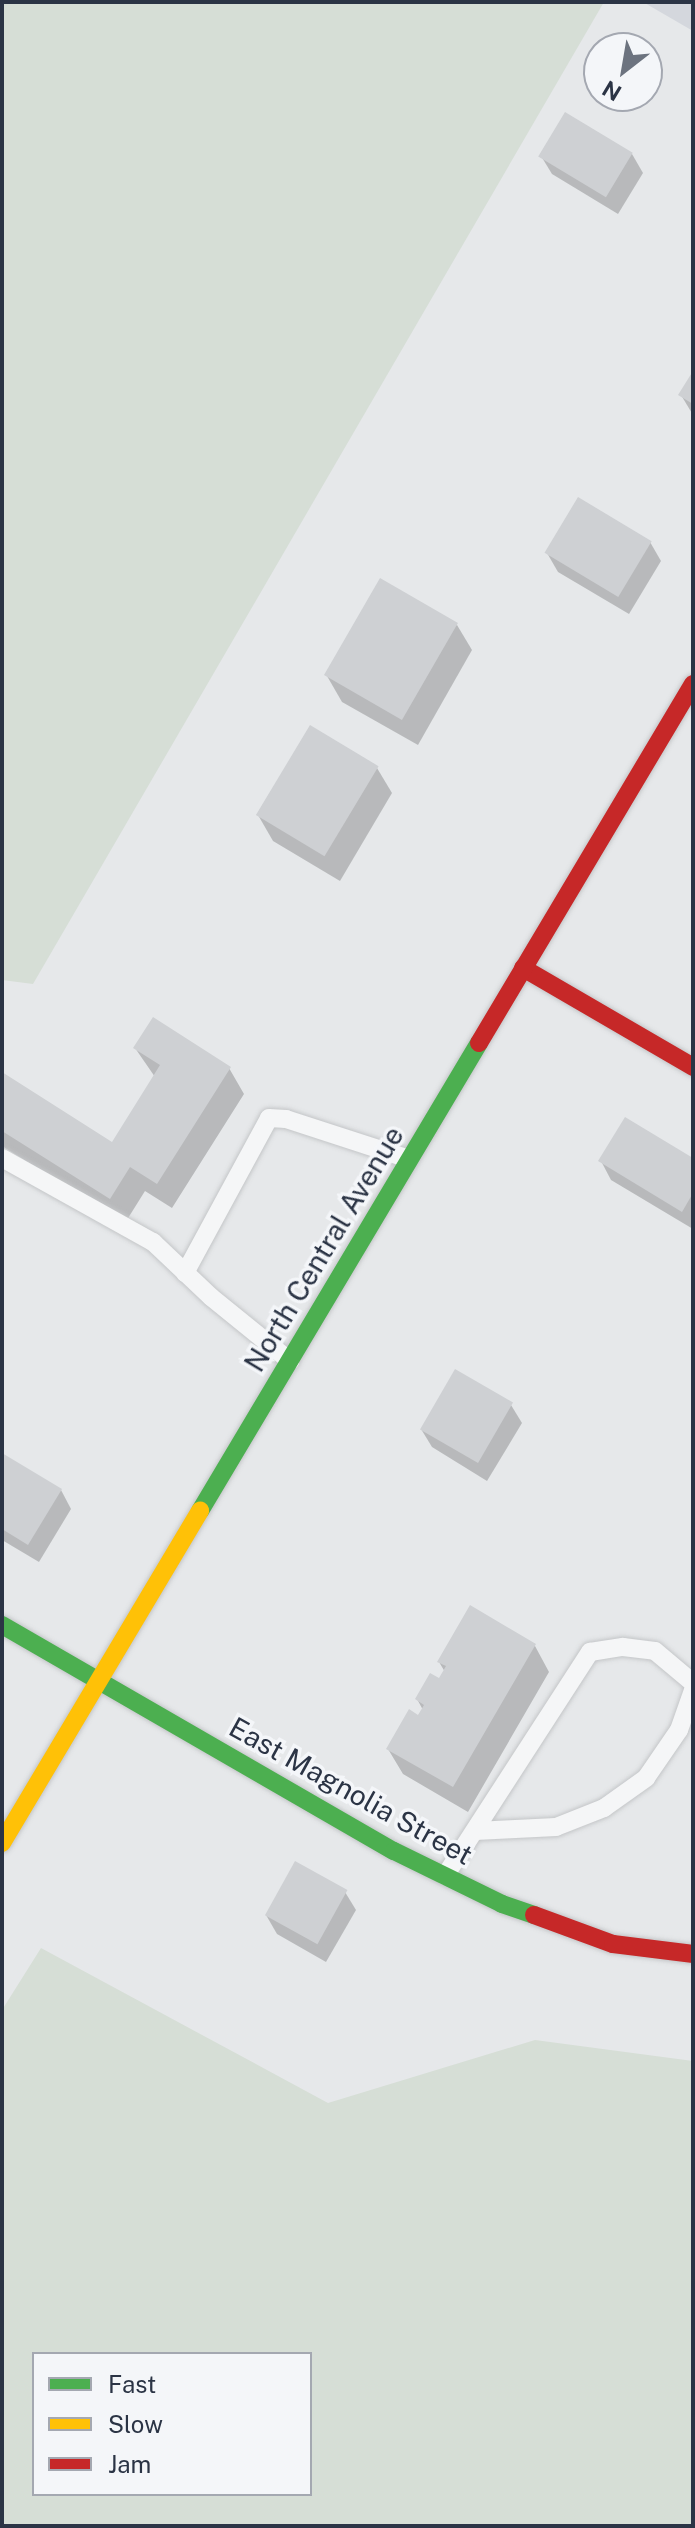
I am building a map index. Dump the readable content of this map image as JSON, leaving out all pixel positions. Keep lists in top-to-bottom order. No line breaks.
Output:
{"streets":{"main road":["North Central Avenue","East Magnolia Street"]},"crossings":[["North Central Avenue","East Magnolia Street"]],"legend":["Fast","Slow","Jam"],"north":"bottom left"}
